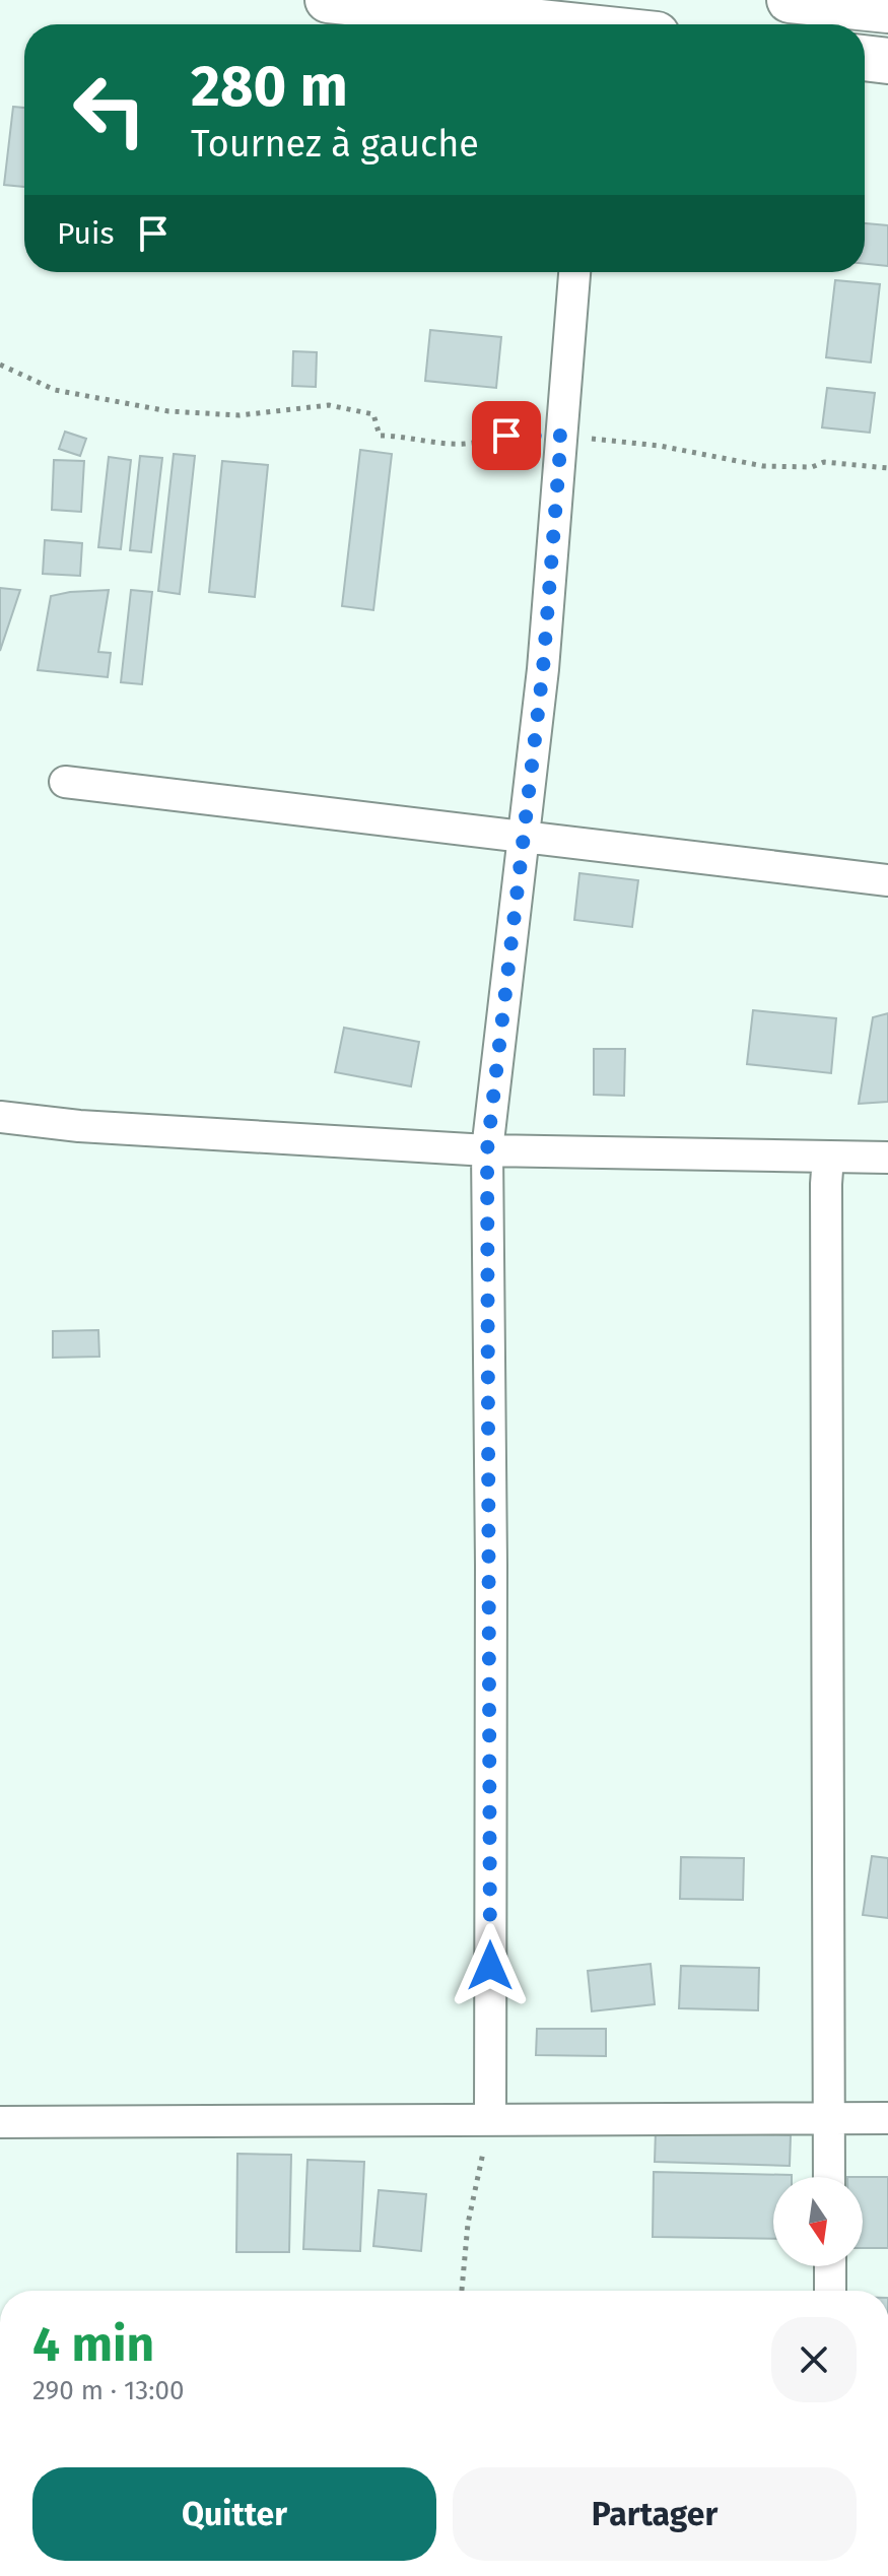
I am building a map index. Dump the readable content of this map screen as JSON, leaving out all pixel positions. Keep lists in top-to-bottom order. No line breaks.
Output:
{"north":"bottom","page":{"turn":["280 m","Tournez à gauche"],"then":"Puis","heading":["4 min","290 m · 13:00"],"buttons":["Quitter","Partager"]}}
